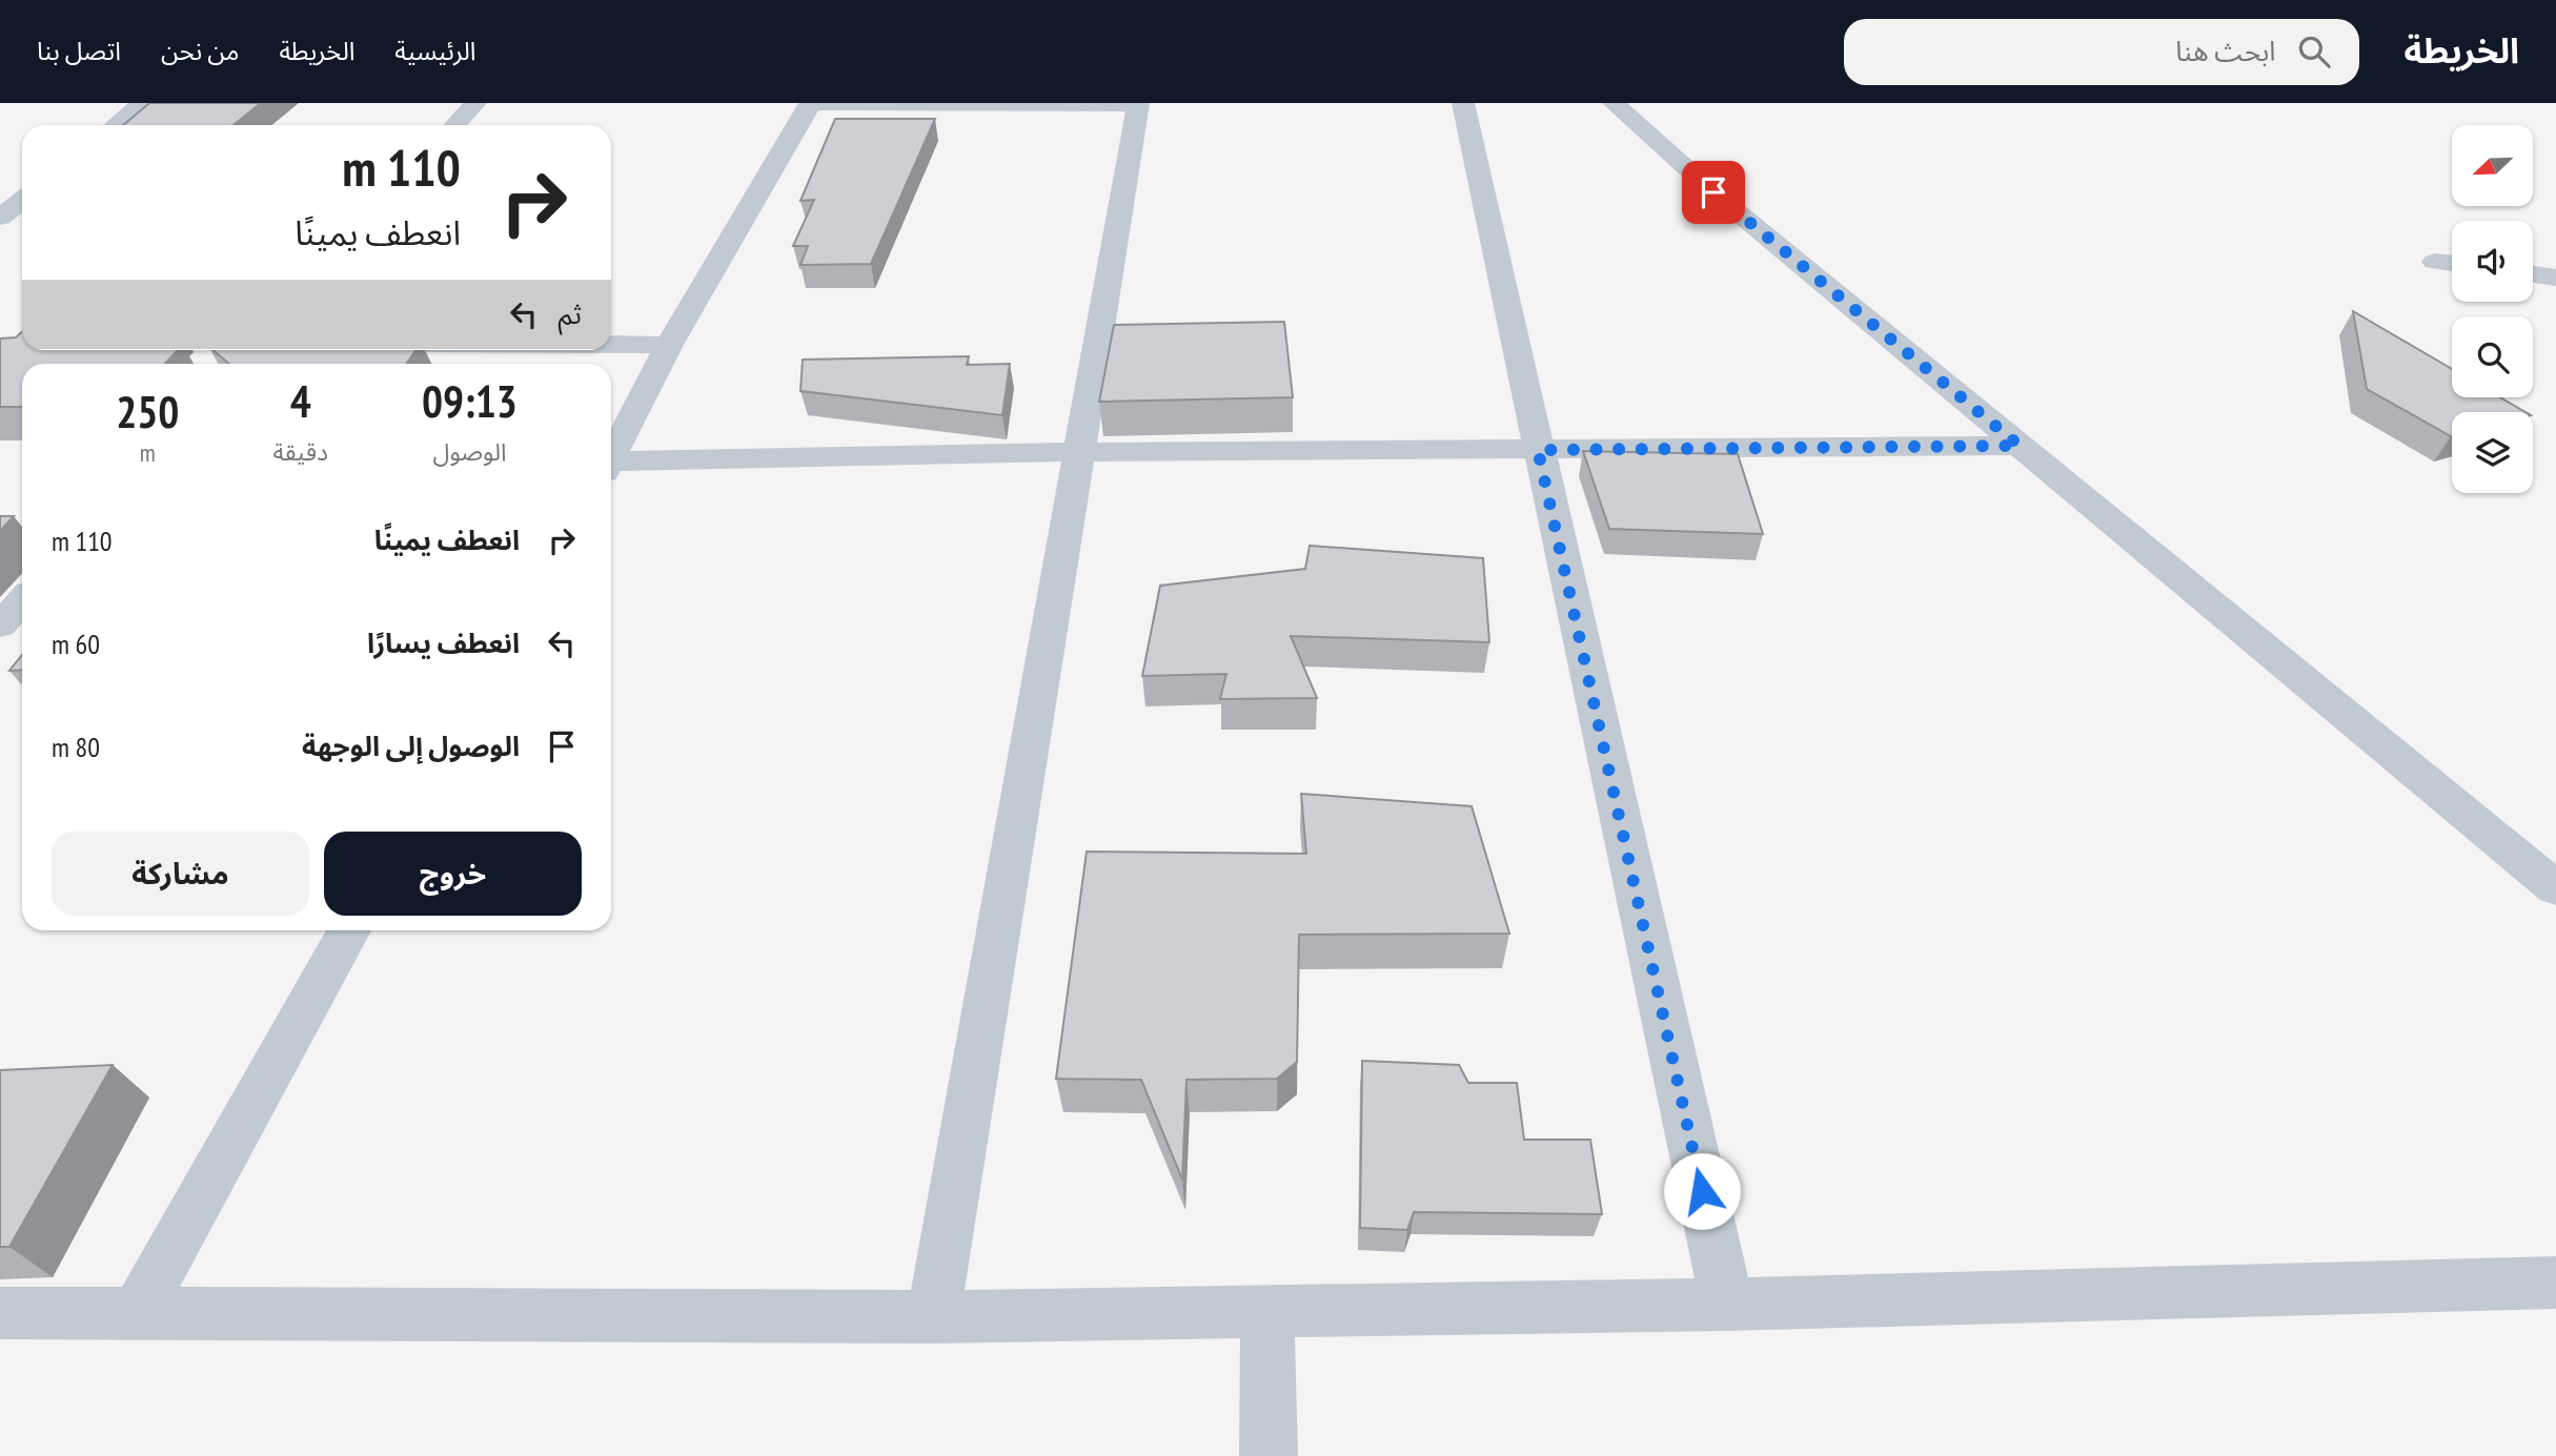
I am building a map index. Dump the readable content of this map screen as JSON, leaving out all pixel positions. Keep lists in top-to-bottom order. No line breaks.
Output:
{"north":"bottom left","page":{"header":"الخريطة","search":"ابحث هنا","nav":["الرئيسية","الخريطة","من نحن","اتصل بنا"],"turn":["110 m","انعطف يمينًا"],"then":"ثم","eta":["09:13","الوصول","4","دقيقة","250","m"],"list":[{"name":"انعطف يمينًا","value":"110 m"},{"name":"انعطف يسارًا","value":"60 m"},{"name":"الوصول إلى الوجهة","value":"80 m"}],"buttons":["خروج","مشاركة"]}}
